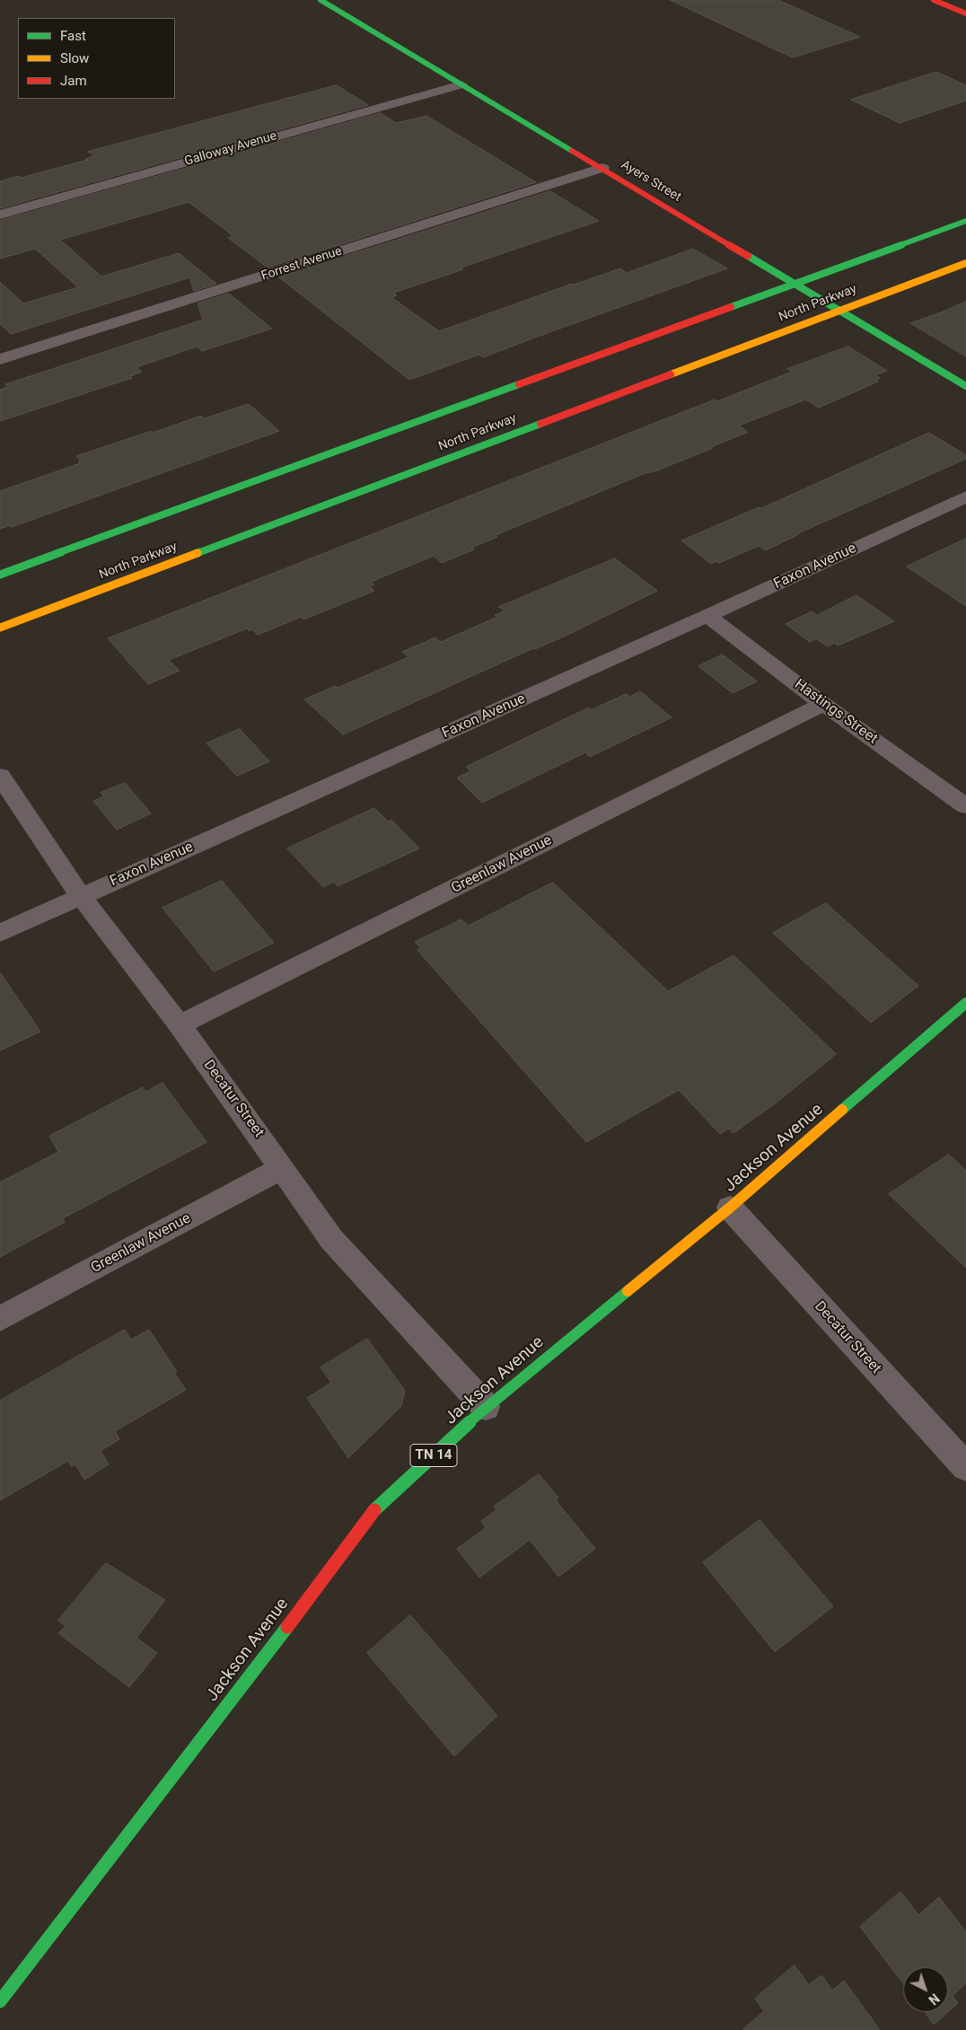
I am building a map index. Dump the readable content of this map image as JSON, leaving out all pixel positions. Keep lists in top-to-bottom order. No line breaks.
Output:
{"streets":{"main road":["Ayers Street","North Parkway","Jackson Avenue","TN 14"],"street":["Galloway Avenue","Forrest Avenue","Faxon Avenue","Hastings Street","Greenlaw Avenue","Decatur Street"]},"crossings":[["Galloway Avenue","Ayers Street"],["Ayers Street","Forrest Avenue"],["Ayers Street","North Parkway"],["Faxon Avenue","Hastings Street"],["Faxon Avenue","Decatur Street"],["Hastings Street","Greenlaw Avenue"],["Greenlaw Avenue","Decatur Street"],["Decatur Street","Jackson Avenue"]],"legend":["Fast","Slow","Jam"],"north":"bottom right"}
